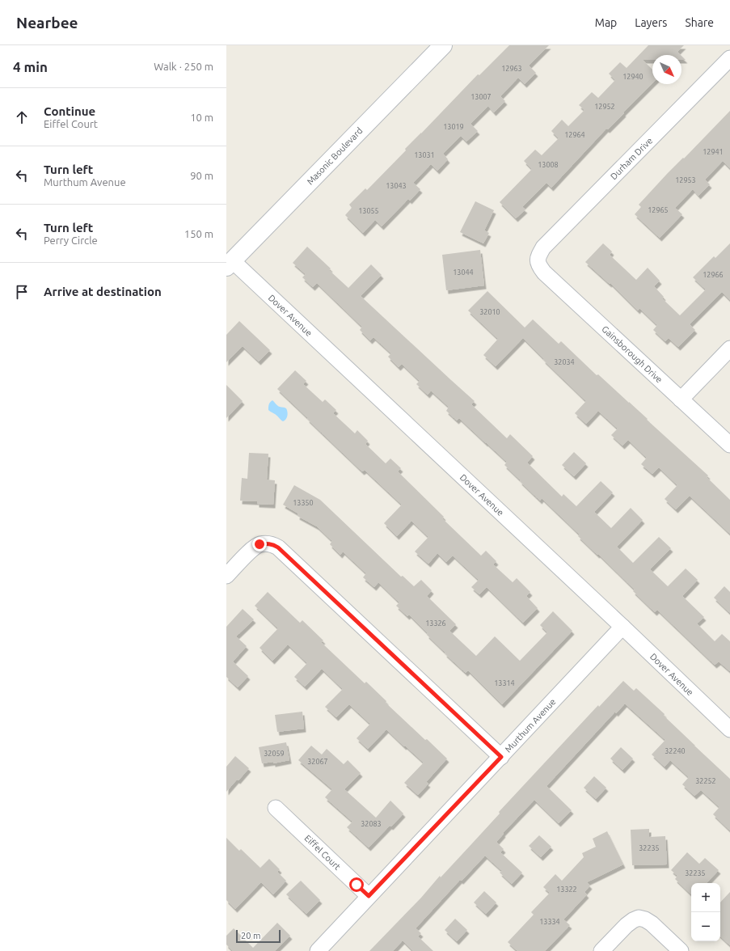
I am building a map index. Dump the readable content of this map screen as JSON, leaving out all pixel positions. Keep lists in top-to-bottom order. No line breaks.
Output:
{"streets":{"street":["Masonic Boulevard","Durham Drive","Dover Avenue","Gainsborough Drive","Murthum Avenue","Eiffel Court"]},"crossings":[["Masonic Boulevard","Dover Avenue"],["Durham Drive","Gainsborough Drive"],["Dover Avenue","Murthum Avenue"],["Murthum Avenue","Eiffel Court"]],"house_numbers":["12963","12940","13007","12952","13019","12964","12941","13031","13008","12953","13043","12965","13055","13044","12966","32010","32034","13350","13326","13314","32240","32059","32067","32252","32083","32235","32235","13322","13334"],"scale_bar":"20 m","north":"bottom right","page":{"header":"Nearbee","nav":["Map","Layers","Share"],"heading":["4 min","Walk · 250 m"],"list":[["Continue","Eiffel Court","10 m"],["Turn left","Murthum Avenue","90 m"],["Turn left","Perry Circle","150 m"],"Arrive at destination"],"map_buttons":["+","−"],"scale":"20 m"}}
